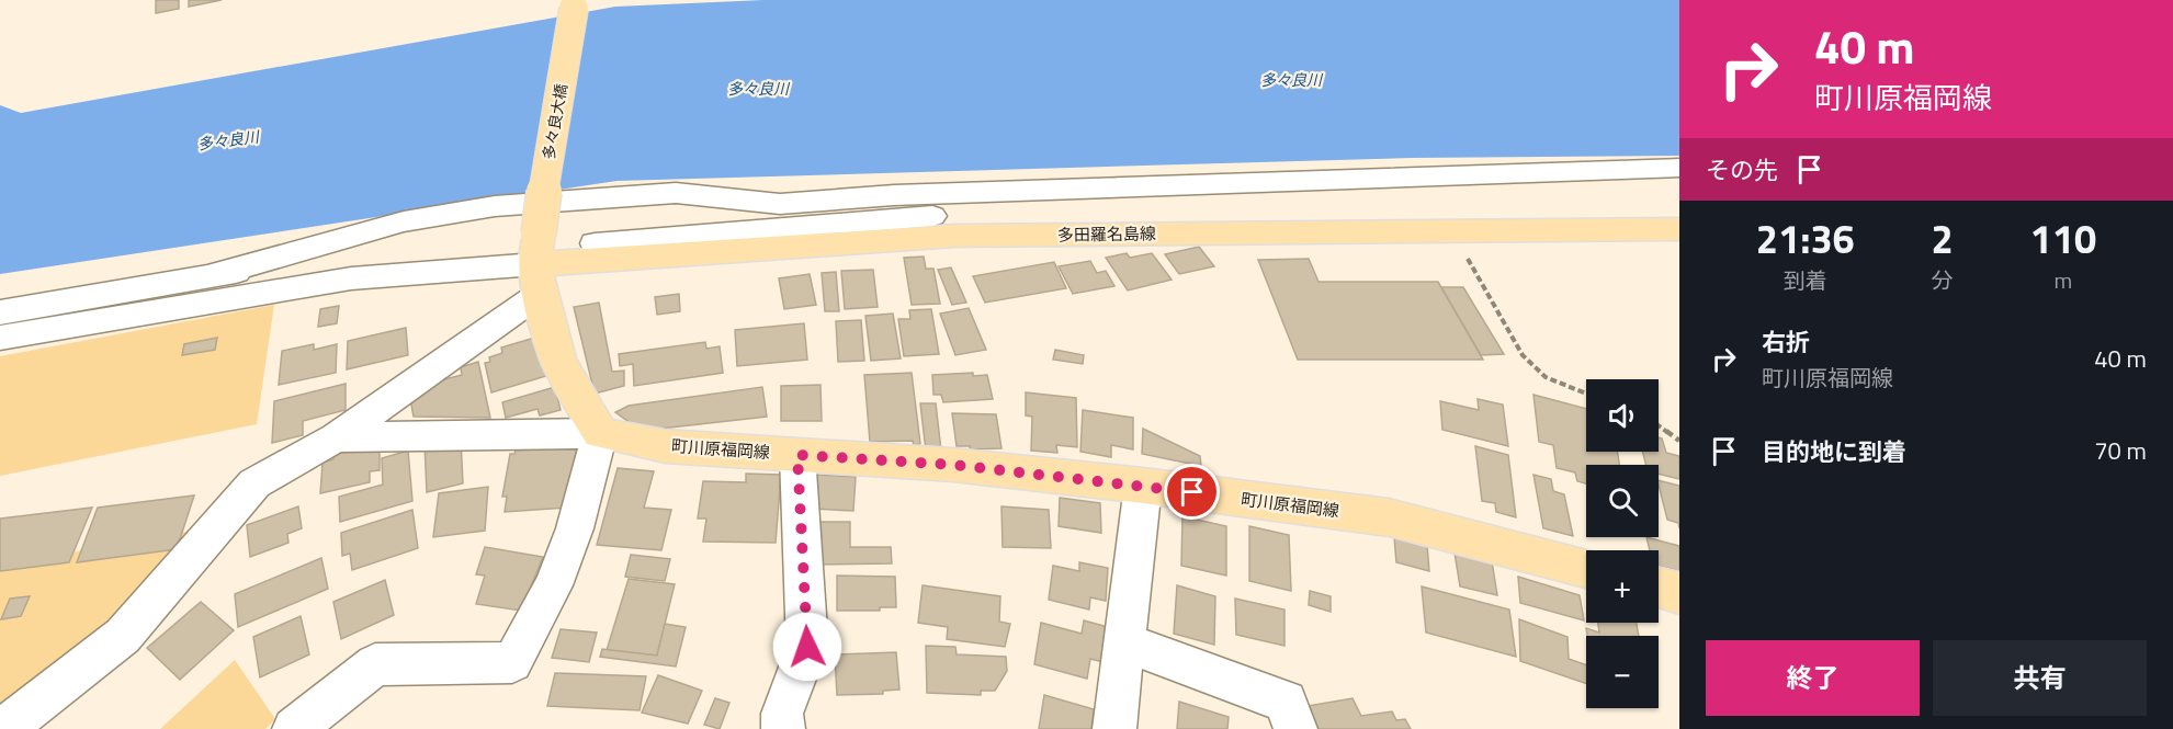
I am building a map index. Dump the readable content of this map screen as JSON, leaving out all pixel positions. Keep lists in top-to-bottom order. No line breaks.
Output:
{"streets":{"main road":["多々良大橋","多田羅名島線","町川原福岡線"]},"crossings":[["多々良大橋","多田羅名島線"]],"water":["多々良川"],"page":{"turn":["40 m","町川原福岡線"],"then":"その先","eta":["21:36","到着","2","分","110","m"],"list":[{"name":"右折","note":"町川原福岡線","value":"40 m"},{"name":"目的地に到着","value":"70 m"}],"map_buttons":["+","−"],"buttons":["終了","共有"]}}
